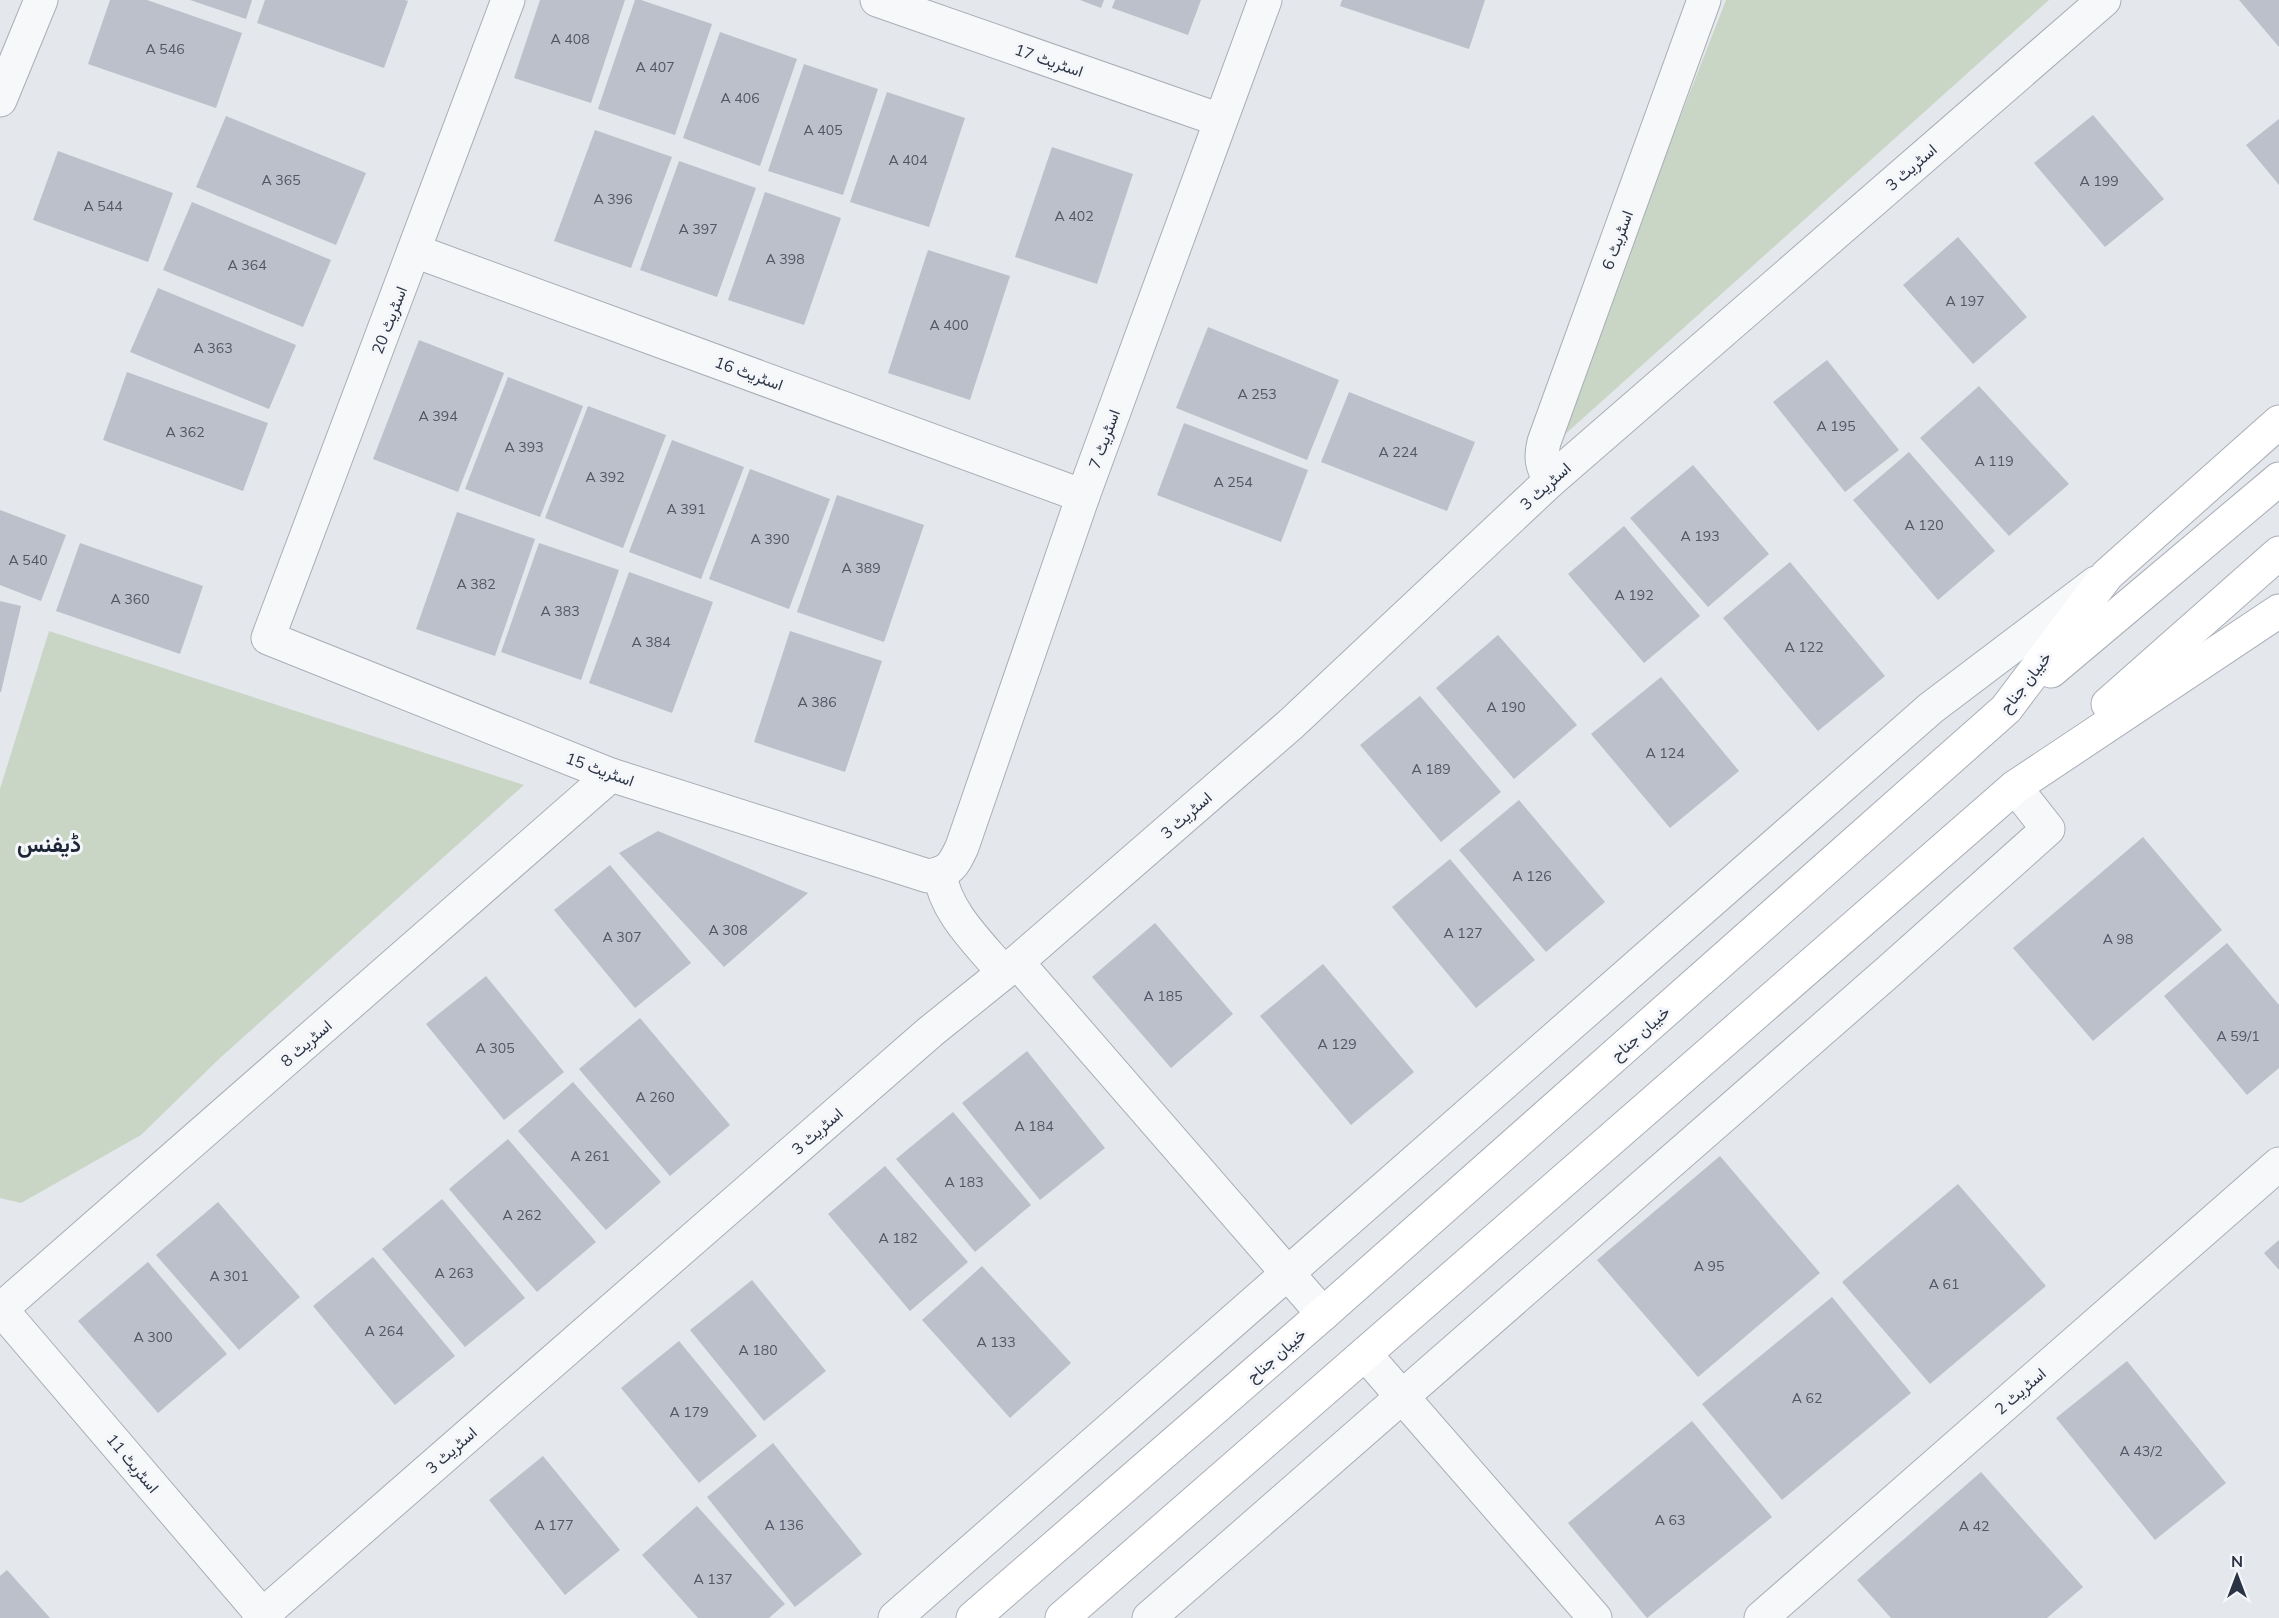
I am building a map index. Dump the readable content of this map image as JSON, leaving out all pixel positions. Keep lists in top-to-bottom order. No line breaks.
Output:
{"streets":{"main road":["خیبان جناح"],"street":["اسٹریٹ 17","اسٹریٹ 3","اسٹریٹ 6","اسٹریٹ 20","اسٹریٹ 16","اسٹریٹ 7","اسٹریٹ 15","اسٹریٹ 8","اسٹریٹ 2","اسٹریٹ 11"]},"crossings":[["اسٹریٹ 17","اسٹریٹ 7"],["اسٹریٹ 3","اسٹریٹ 6"],["اسٹریٹ 3","اسٹریٹ 11"],["اسٹریٹ 20","اسٹریٹ 16"],["اسٹریٹ 20","اسٹریٹ 15"],["اسٹریٹ 16","اسٹریٹ 7"],["اسٹریٹ 7","اسٹریٹ 15"],["اسٹریٹ 15","اسٹریٹ 8"],["اسٹریٹ 8","اسٹریٹ 11"]],"districts":["ڈیفنس"],"house_numbers":["A 408","A 546","A 407","A 406","A 405","A 404","A 365","A 199","A 396","A 544","A 402","A 397","A 398","A 364","A 197","A 400","A 363","A 253","A 394","A 195","A 362","A 393","A 224","A 119","A 392","A 254","A 391","A 120","A 193","A 390","A 540","A 389","A 382","A 192","A 360","A 383","A 384","A 122","A 386","A 190","A 124","A 189","A 126","A 308","A 127","A 307","A 98","A 185","A 59/1","A 129","A 305","A 260","A 184","A 261","A 183","A 262","A 182","A 95","A 263","A 301","A 61","A 264","A 300","A 133","A 180","A 62","A 179","A 43/2","A 63","A 177","A 136","A 42","A 137"],"north":"top"}
